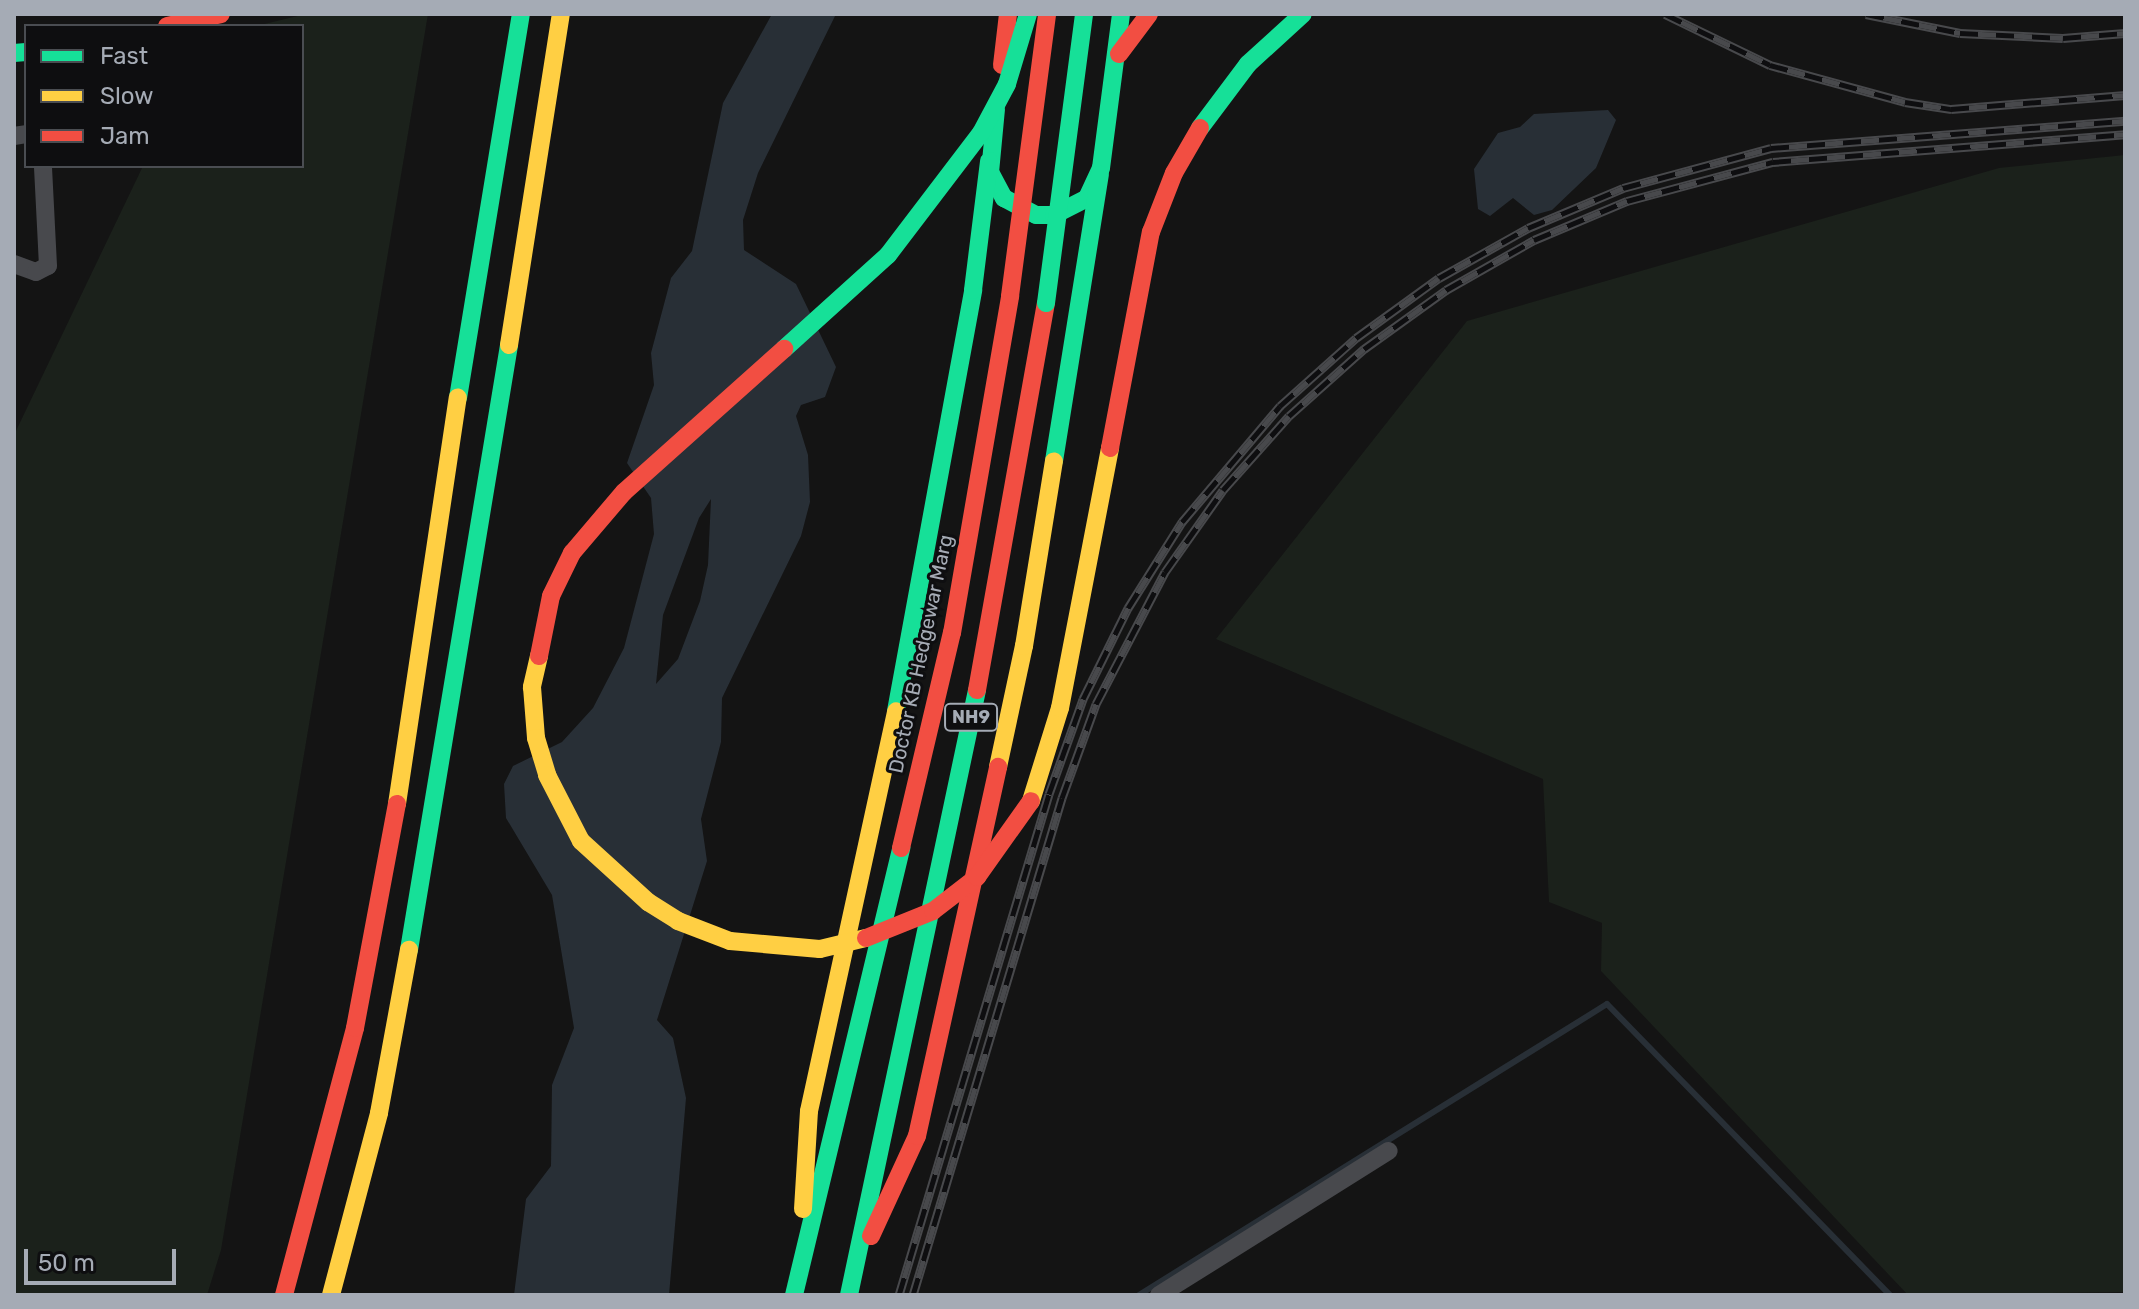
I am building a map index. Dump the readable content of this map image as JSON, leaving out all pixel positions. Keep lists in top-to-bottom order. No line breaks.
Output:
{"streets":{"main road":["Doctor KB Hedgewar Marg","NH9"]},"legend":["Fast","Slow","Jam"],"scale_bar":"50 m"}
